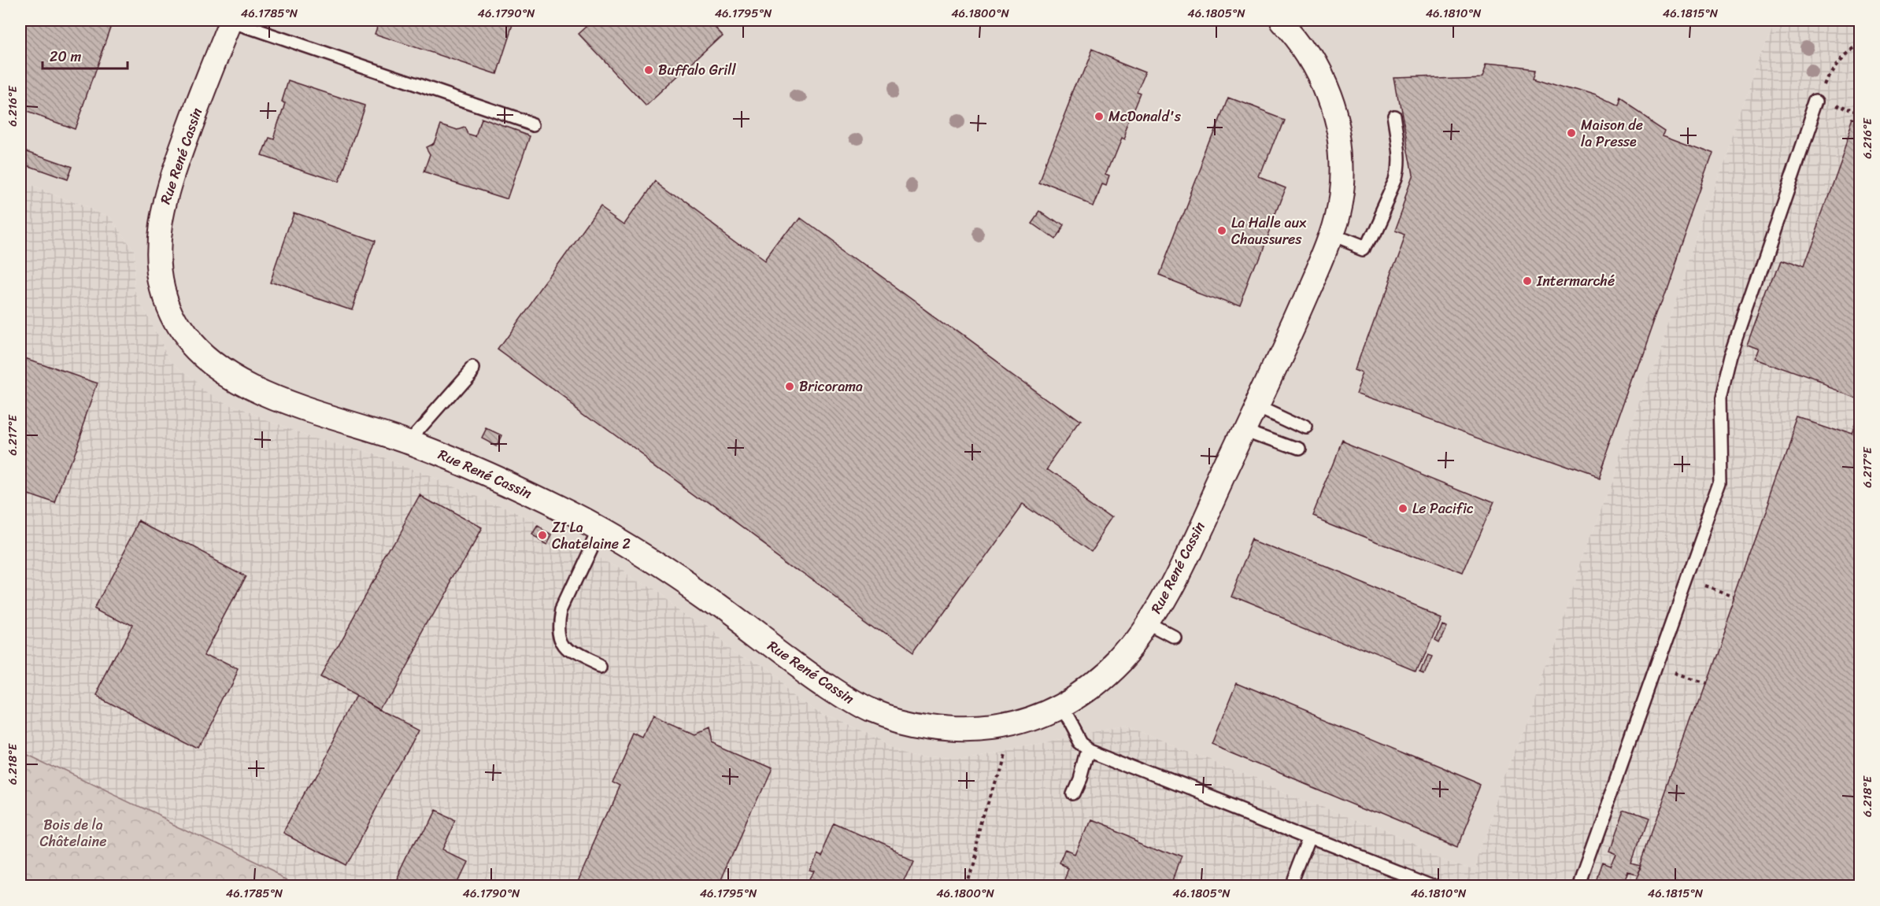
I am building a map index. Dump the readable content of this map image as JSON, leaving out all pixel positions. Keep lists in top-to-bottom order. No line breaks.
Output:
{"streets":{"street":["Rue René Cassin"]},"parks":["Bois de la Châtelaine"],"places":["Buffalo Grill","McDonald's","Maison de la Presse","La Halle aux Chaussures","Intermarché","Bricorama","Le Pacific","ZI La Chatelaine 2"],"scale_bar":"20 m","coordinates":["46.1785°N","46.1790°N","46.1795°N","46.1800°N","46.1805°N","46.1810°N","46.1815°N","6.216°E","6.217°E","6.218°E"]}
